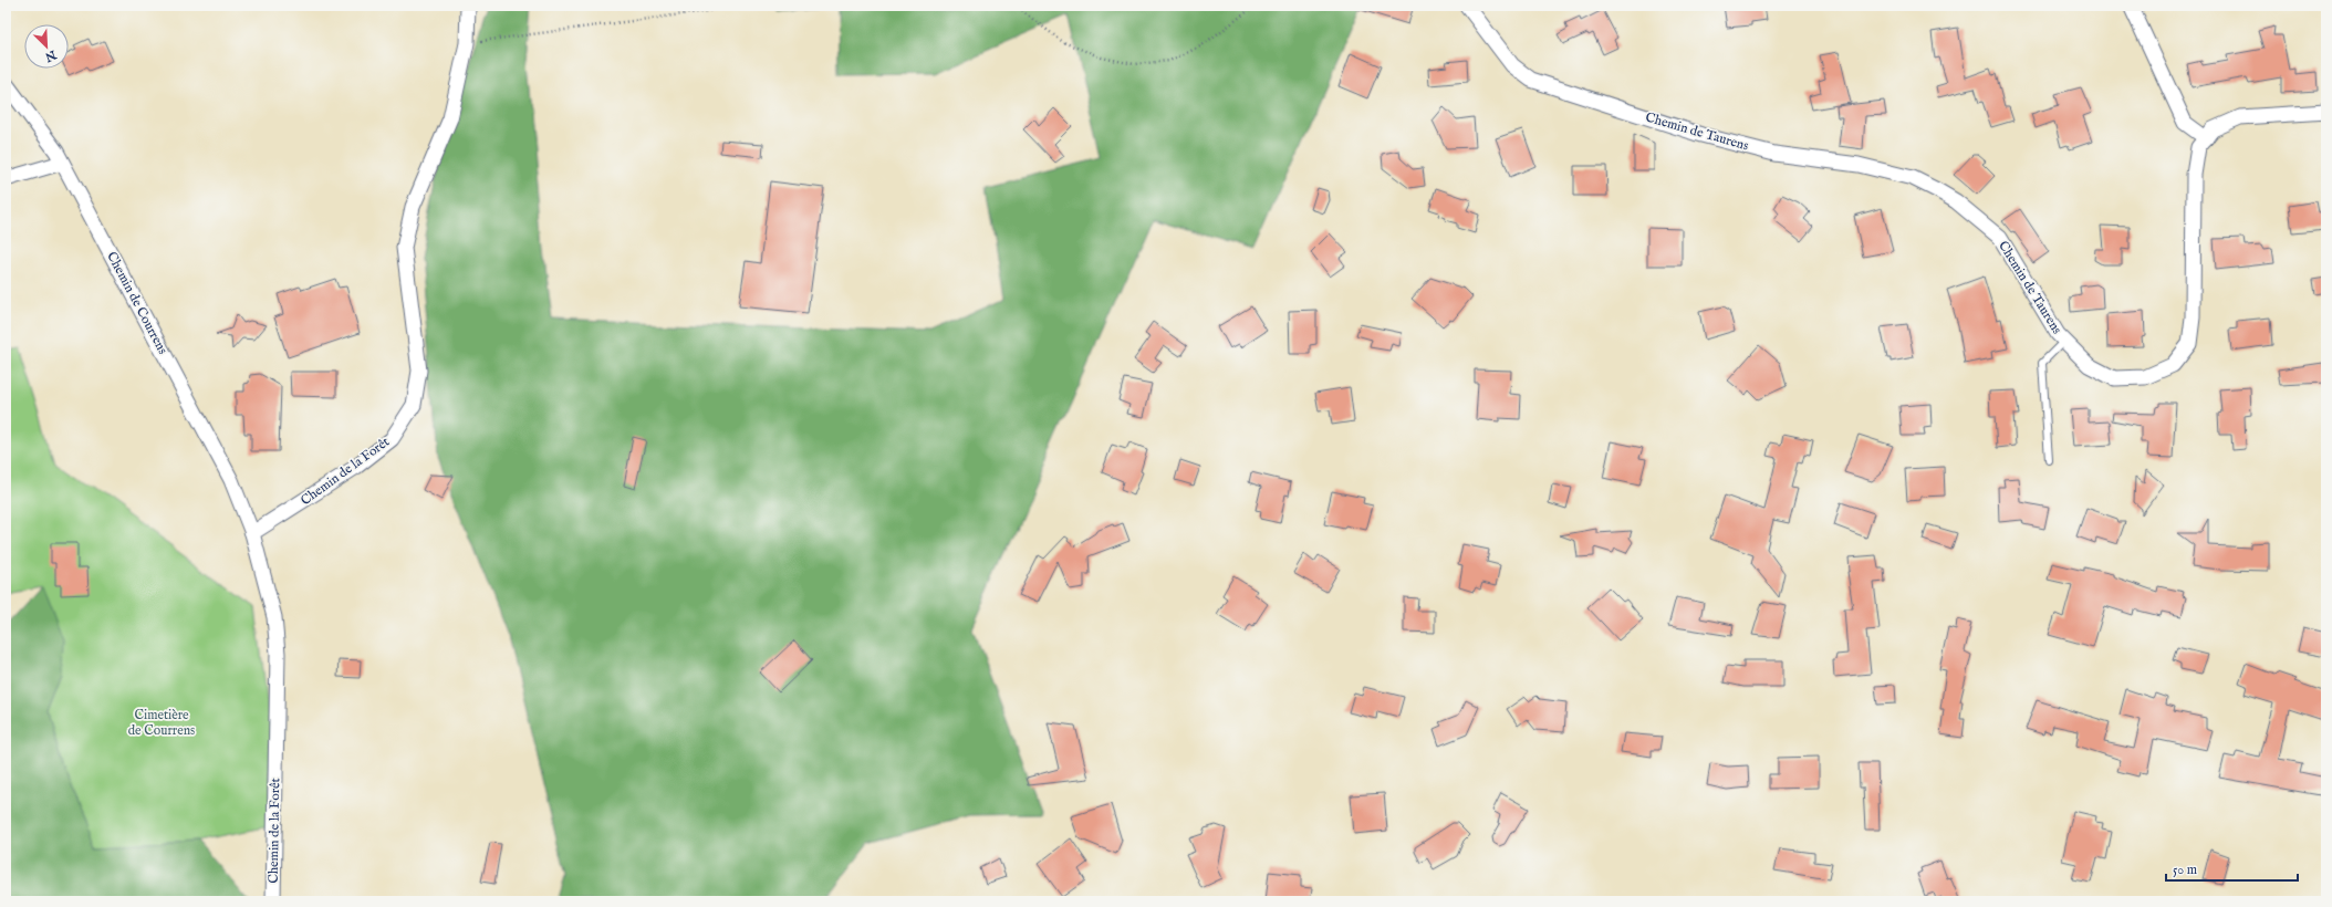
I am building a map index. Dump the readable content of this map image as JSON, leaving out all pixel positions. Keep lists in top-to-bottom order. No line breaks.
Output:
{"streets":{"street":["Chemin de Taurens","Chemin de Courrens","Chemin de la Forêt"]},"crossings":[["Chemin de Courrens","Chemin de la Forêt"]],"parks":["Cimetière de Courrens"],"scale_bar":"50 m","north":"bottom right"}
